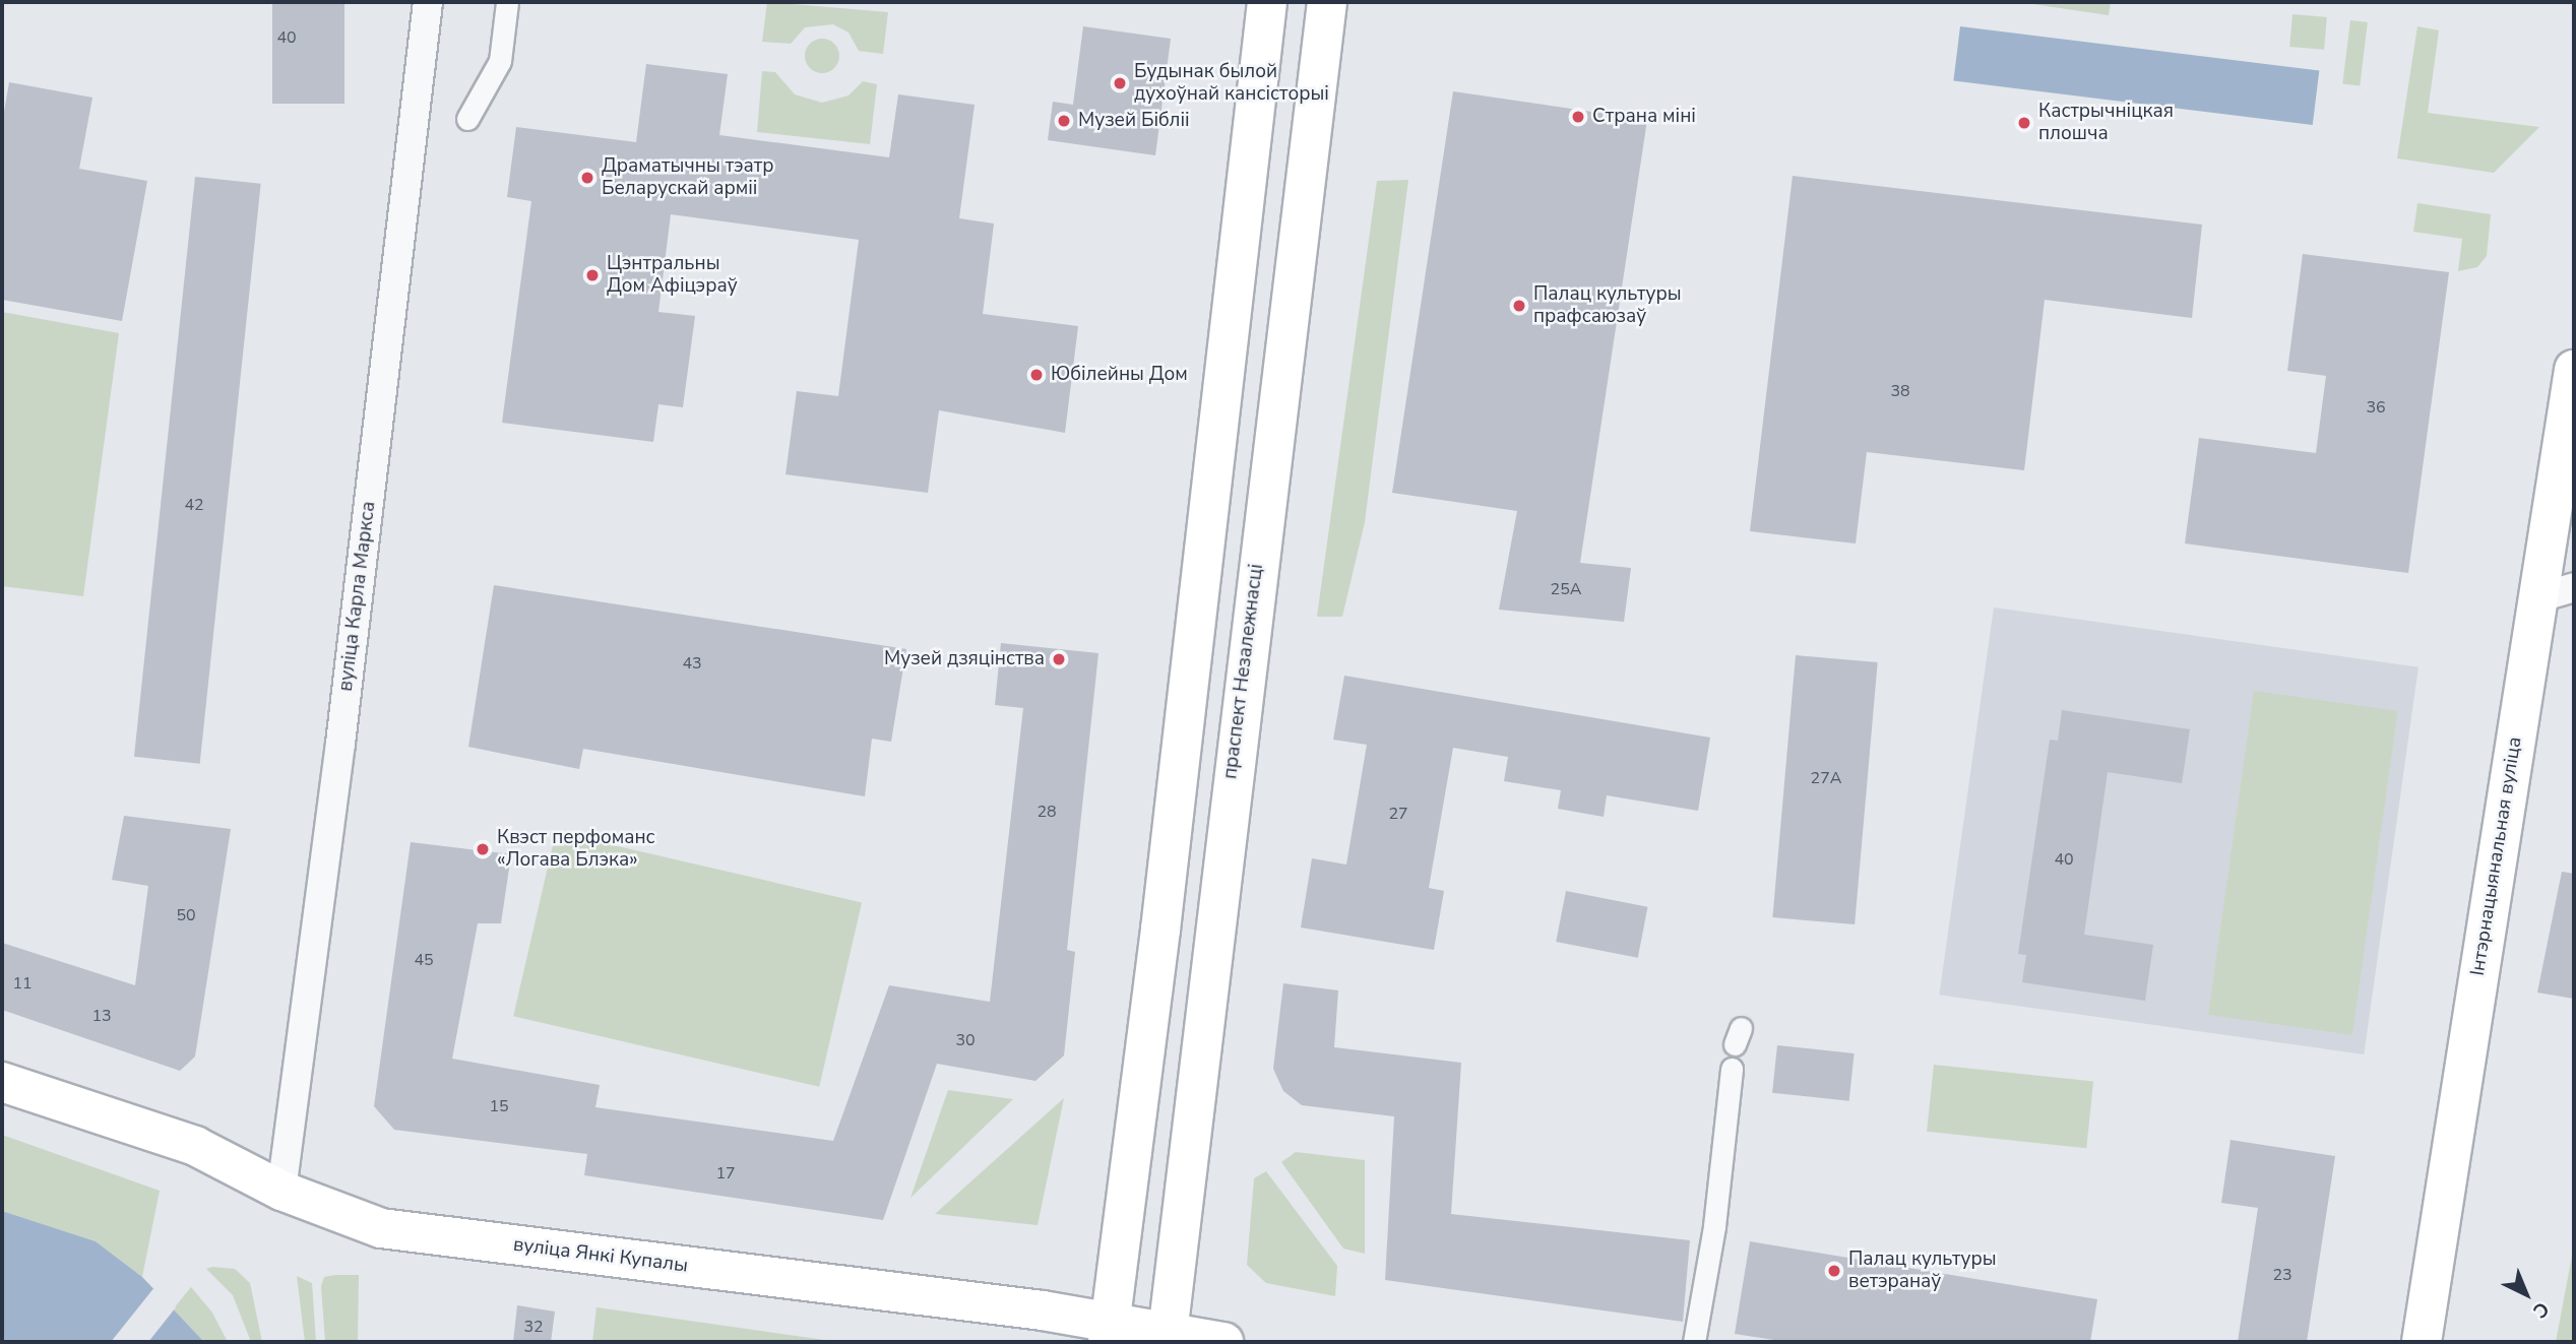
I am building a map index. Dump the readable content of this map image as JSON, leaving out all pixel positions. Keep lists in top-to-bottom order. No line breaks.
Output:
{"streets":{"main road":["праспект Незалежнасці","Інтэрнацыянальная вуліца","вуліца Янкі Купалы"],"street":["вуліца Карла Маркса"]},"crossings":[["вуліца Карла Маркса","вуліца Янкі Купалы"],["праспект Незалежнасці","вуліца Янкі Купалы"]],"places":["Будынак былой духоўнай кансісторыі","Страна міні","Музей Бібліі","Кастрычніцкая плошча","Драматычны тэатр Беларускай арміі","Цэнтральны Дом Афіцэраў","Палац культуры прафсаюзаў","Юбілейны Дом","Музей дзяцінства","Квэст перфоманс «Логава Блэка»","Палац культуры ветэранаў"],"house_numbers":["40","38","36","42","25А","43","27А","28","27","40","50","45","11","13","30","15","17","23","32"],"north":"bottom right"}
